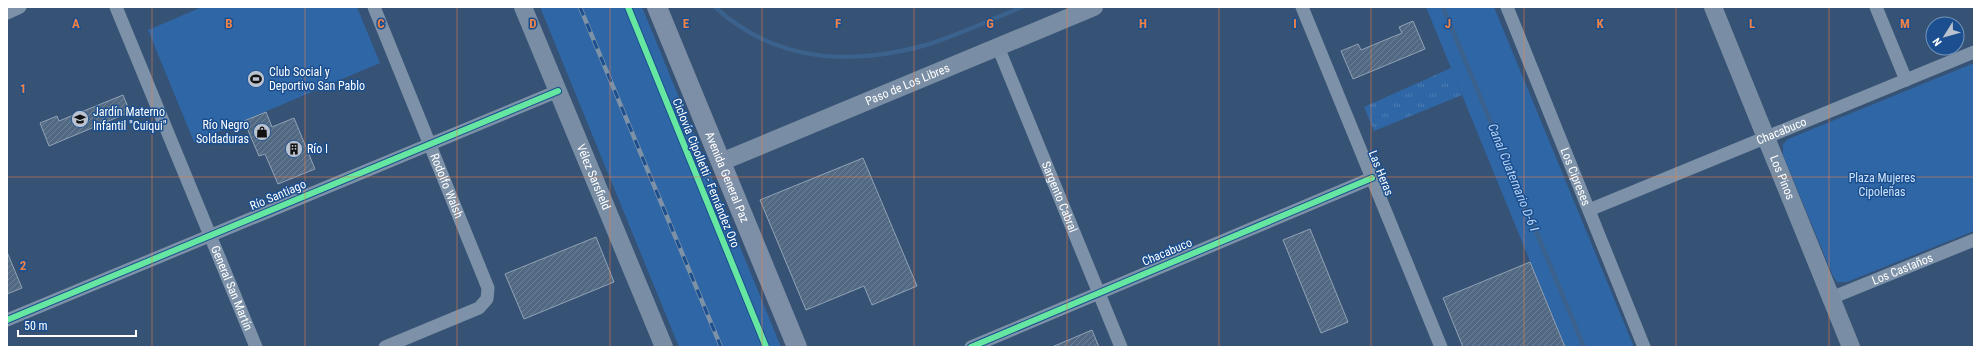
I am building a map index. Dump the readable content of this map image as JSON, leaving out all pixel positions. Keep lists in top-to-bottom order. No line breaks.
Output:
{"streets":{"main road":["Avenida General Paz"],"street":["Paso de Los Libres","Chacabuco","Las Heras","Vélez Sarsfield","Los Cipreses","Los Pinos","Rodolfo Walsh","Río Santiago","Sargento Cabral","Los Castaños","General San Martín"],"cycle path":["Ciclovía Cipolletti - Fernández Oro"]},"crossings":[["Paso de Los Libres","Avenida General Paz"],["Paso de Los Libres","Sargento Cabral"],["Chacabuco","Las Heras"],["Chacabuco","Los Cipreses"],["Chacabuco","Los Pinos"],["Chacabuco","Sargento Cabral"],["Vélez Sarsfield","Río Santiago"],["Los Pinos","Los Castaños"],["Rodolfo Walsh","Río Santiago"],["Río Santiago","General San Martín"]],"water":["Canal Cuaternario D-6 I"],"parks":["Plaza Mujeres Cipoleñas"],"places":{"sports":["Club Social y Deportivo San Pablo"],"school or university":["Jardín Materno Infantil \"Cuiqui\""],"shop":["Río Negro Soldaduras"],"building":["Río I"]},"scale_bar":"50 m","north":"bottom left","grid":{"columns":["A","B","C","D","E","F","G","H","I","J","K","L","M"],"rows":["1","2"]}}
